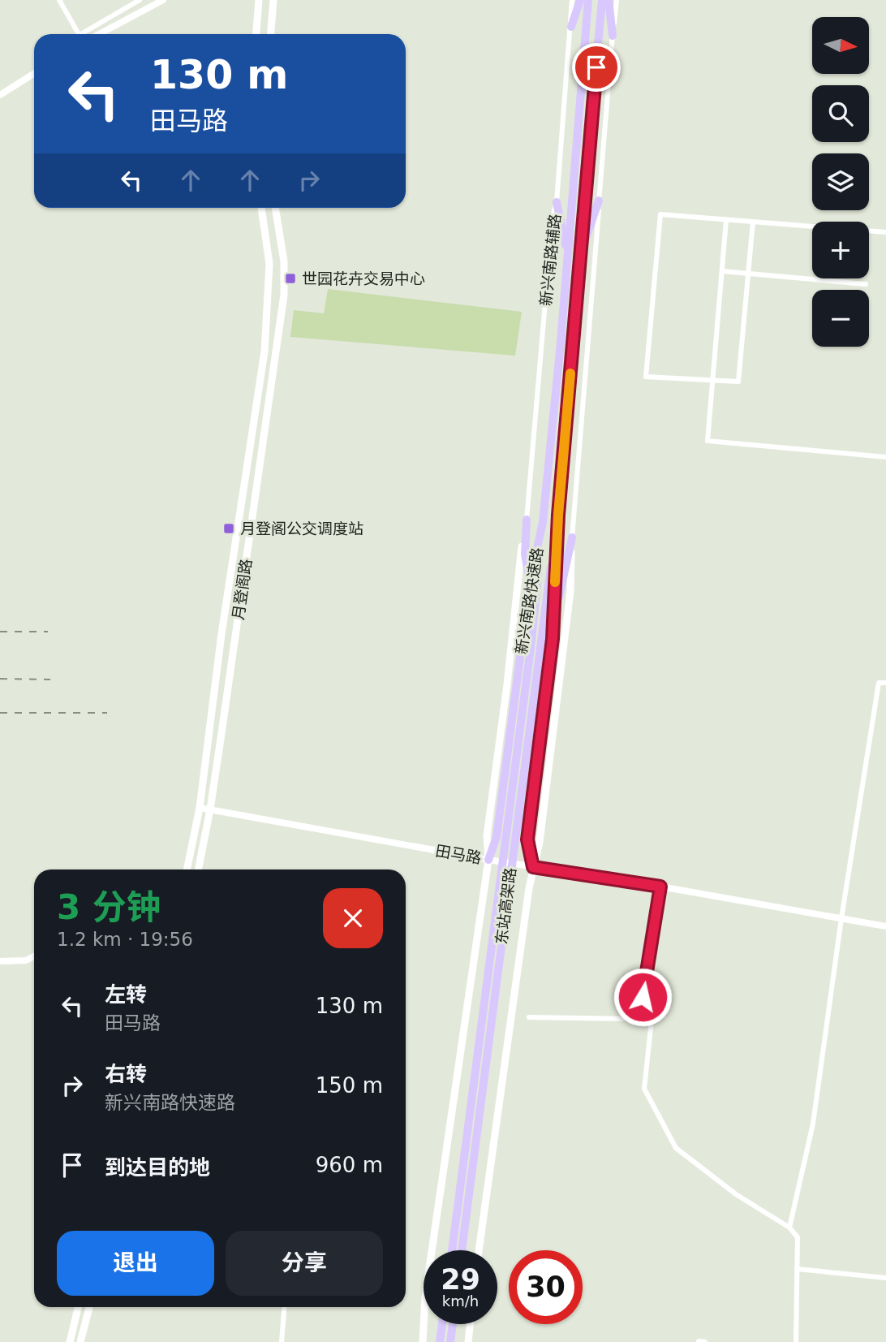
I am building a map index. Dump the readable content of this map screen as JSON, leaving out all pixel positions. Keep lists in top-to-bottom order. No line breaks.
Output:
{"streets":{"main road":["月登阁路","新兴南路快速路","东站高架路"],"street":["新兴南路辅路","田马路"]},"crossings":[["月登阁路","田马路"],["新兴南路快速路","田马路"],["新兴南路快速路","东站高架路"]],"places":{"transit":["世园花卉交易中心","月登阁公交调度站"]},"north":"right","page":{"map_buttons":["+","−"],"turn":["130 m","田马路"],"heading":["3 分钟","1.2 km · 19:56"],"list":[{"name":"左转","note":"田马路","value":"130 m"},{"name":"右转","note":"新兴南路快速路","value":"150 m"},{"name":"到达目的地","value":"960 m"}],"buttons":["退出","分享"],"speed":"29 km/h","limit":"30"}}
